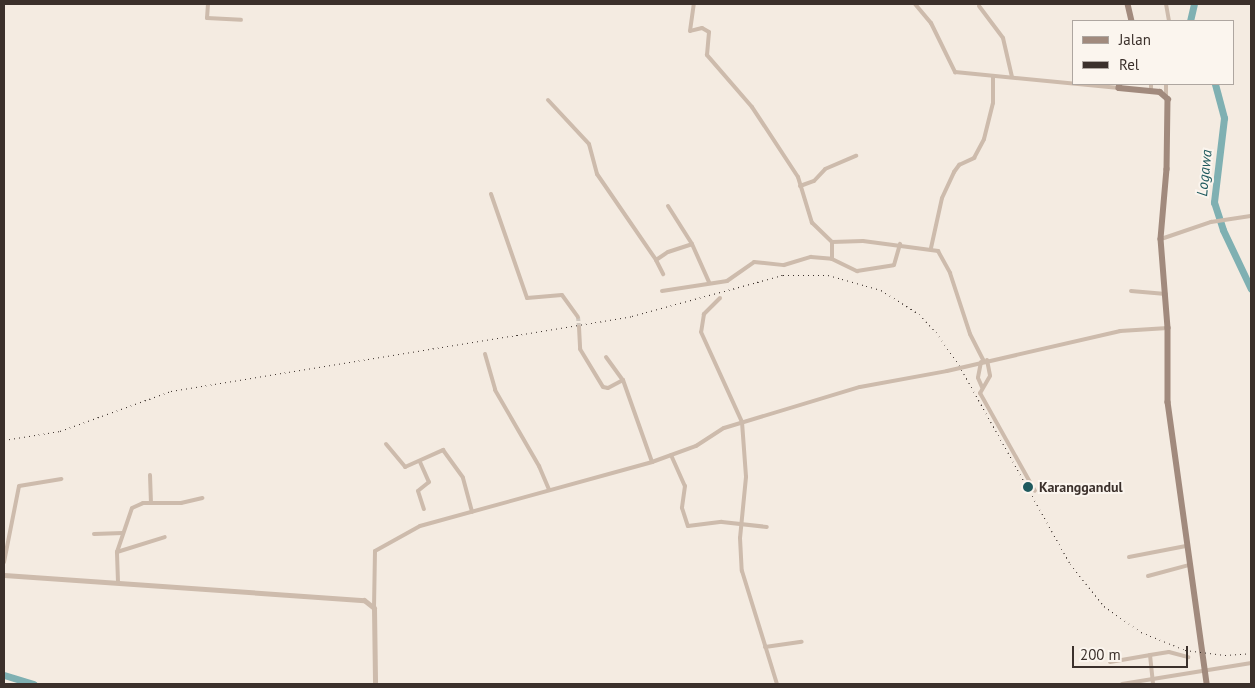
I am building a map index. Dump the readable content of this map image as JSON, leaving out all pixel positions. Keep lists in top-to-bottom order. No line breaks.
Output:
{"water":["Logawa"],"places":["Karanggandul"],"legend":["Jalan","Rel"],"scale_bar":"200 m"}
